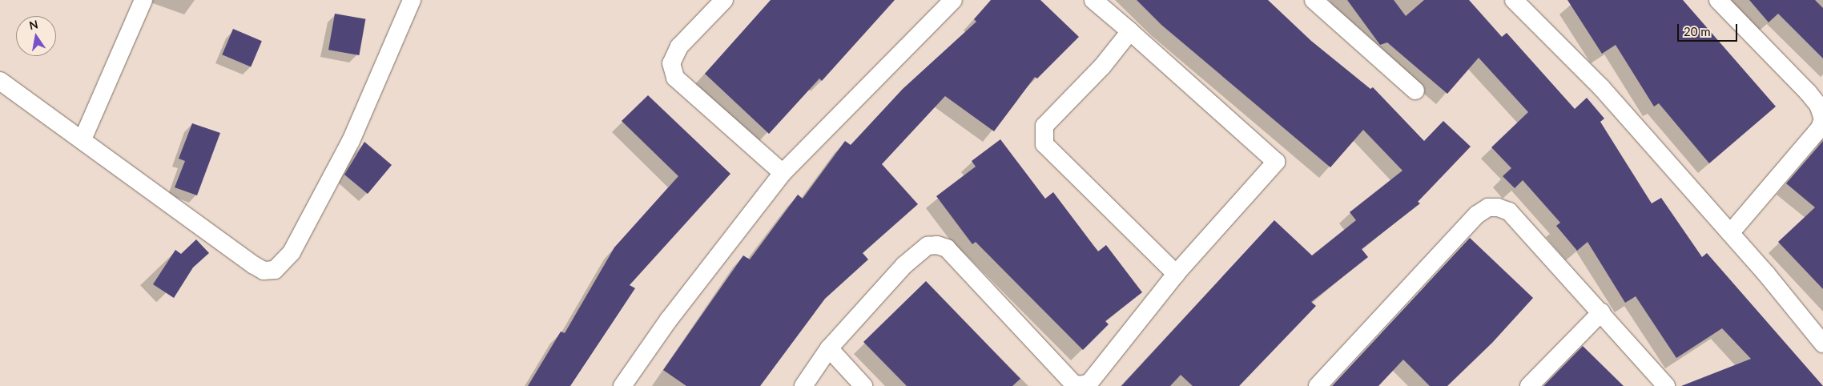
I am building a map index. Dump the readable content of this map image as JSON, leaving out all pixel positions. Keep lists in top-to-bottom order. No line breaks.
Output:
{"scale_bar":"20 m","north":"top"}
